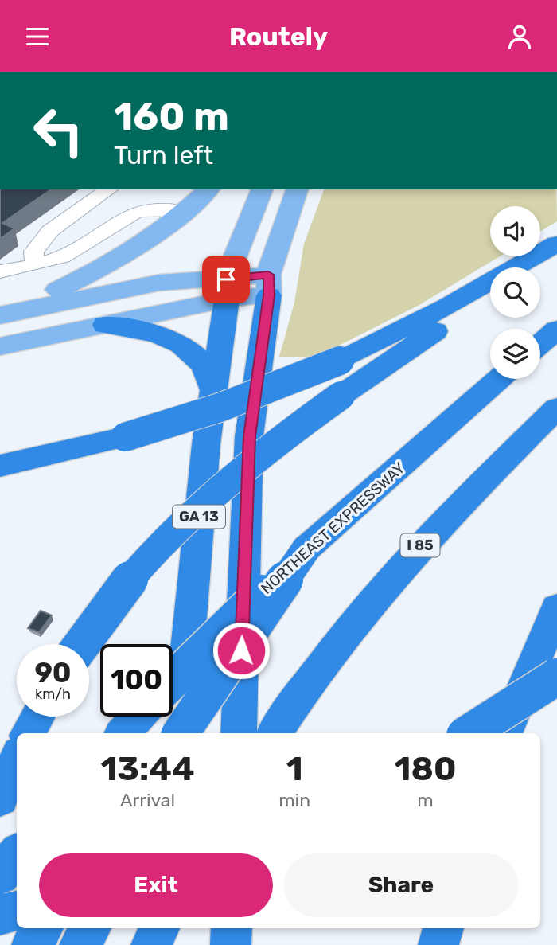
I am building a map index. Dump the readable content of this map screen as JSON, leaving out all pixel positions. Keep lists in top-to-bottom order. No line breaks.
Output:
{"streets":{"highway":["GA 13","NORTHEAST EXPRESSWAY","I 85"]},"page":{"header":"Routely","turn":["160 m","Turn left"],"speed":"90 km/h","limit":"100","eta":["13:44","Arrival","1","min","180","m"],"buttons":["Exit","Share"]}}
